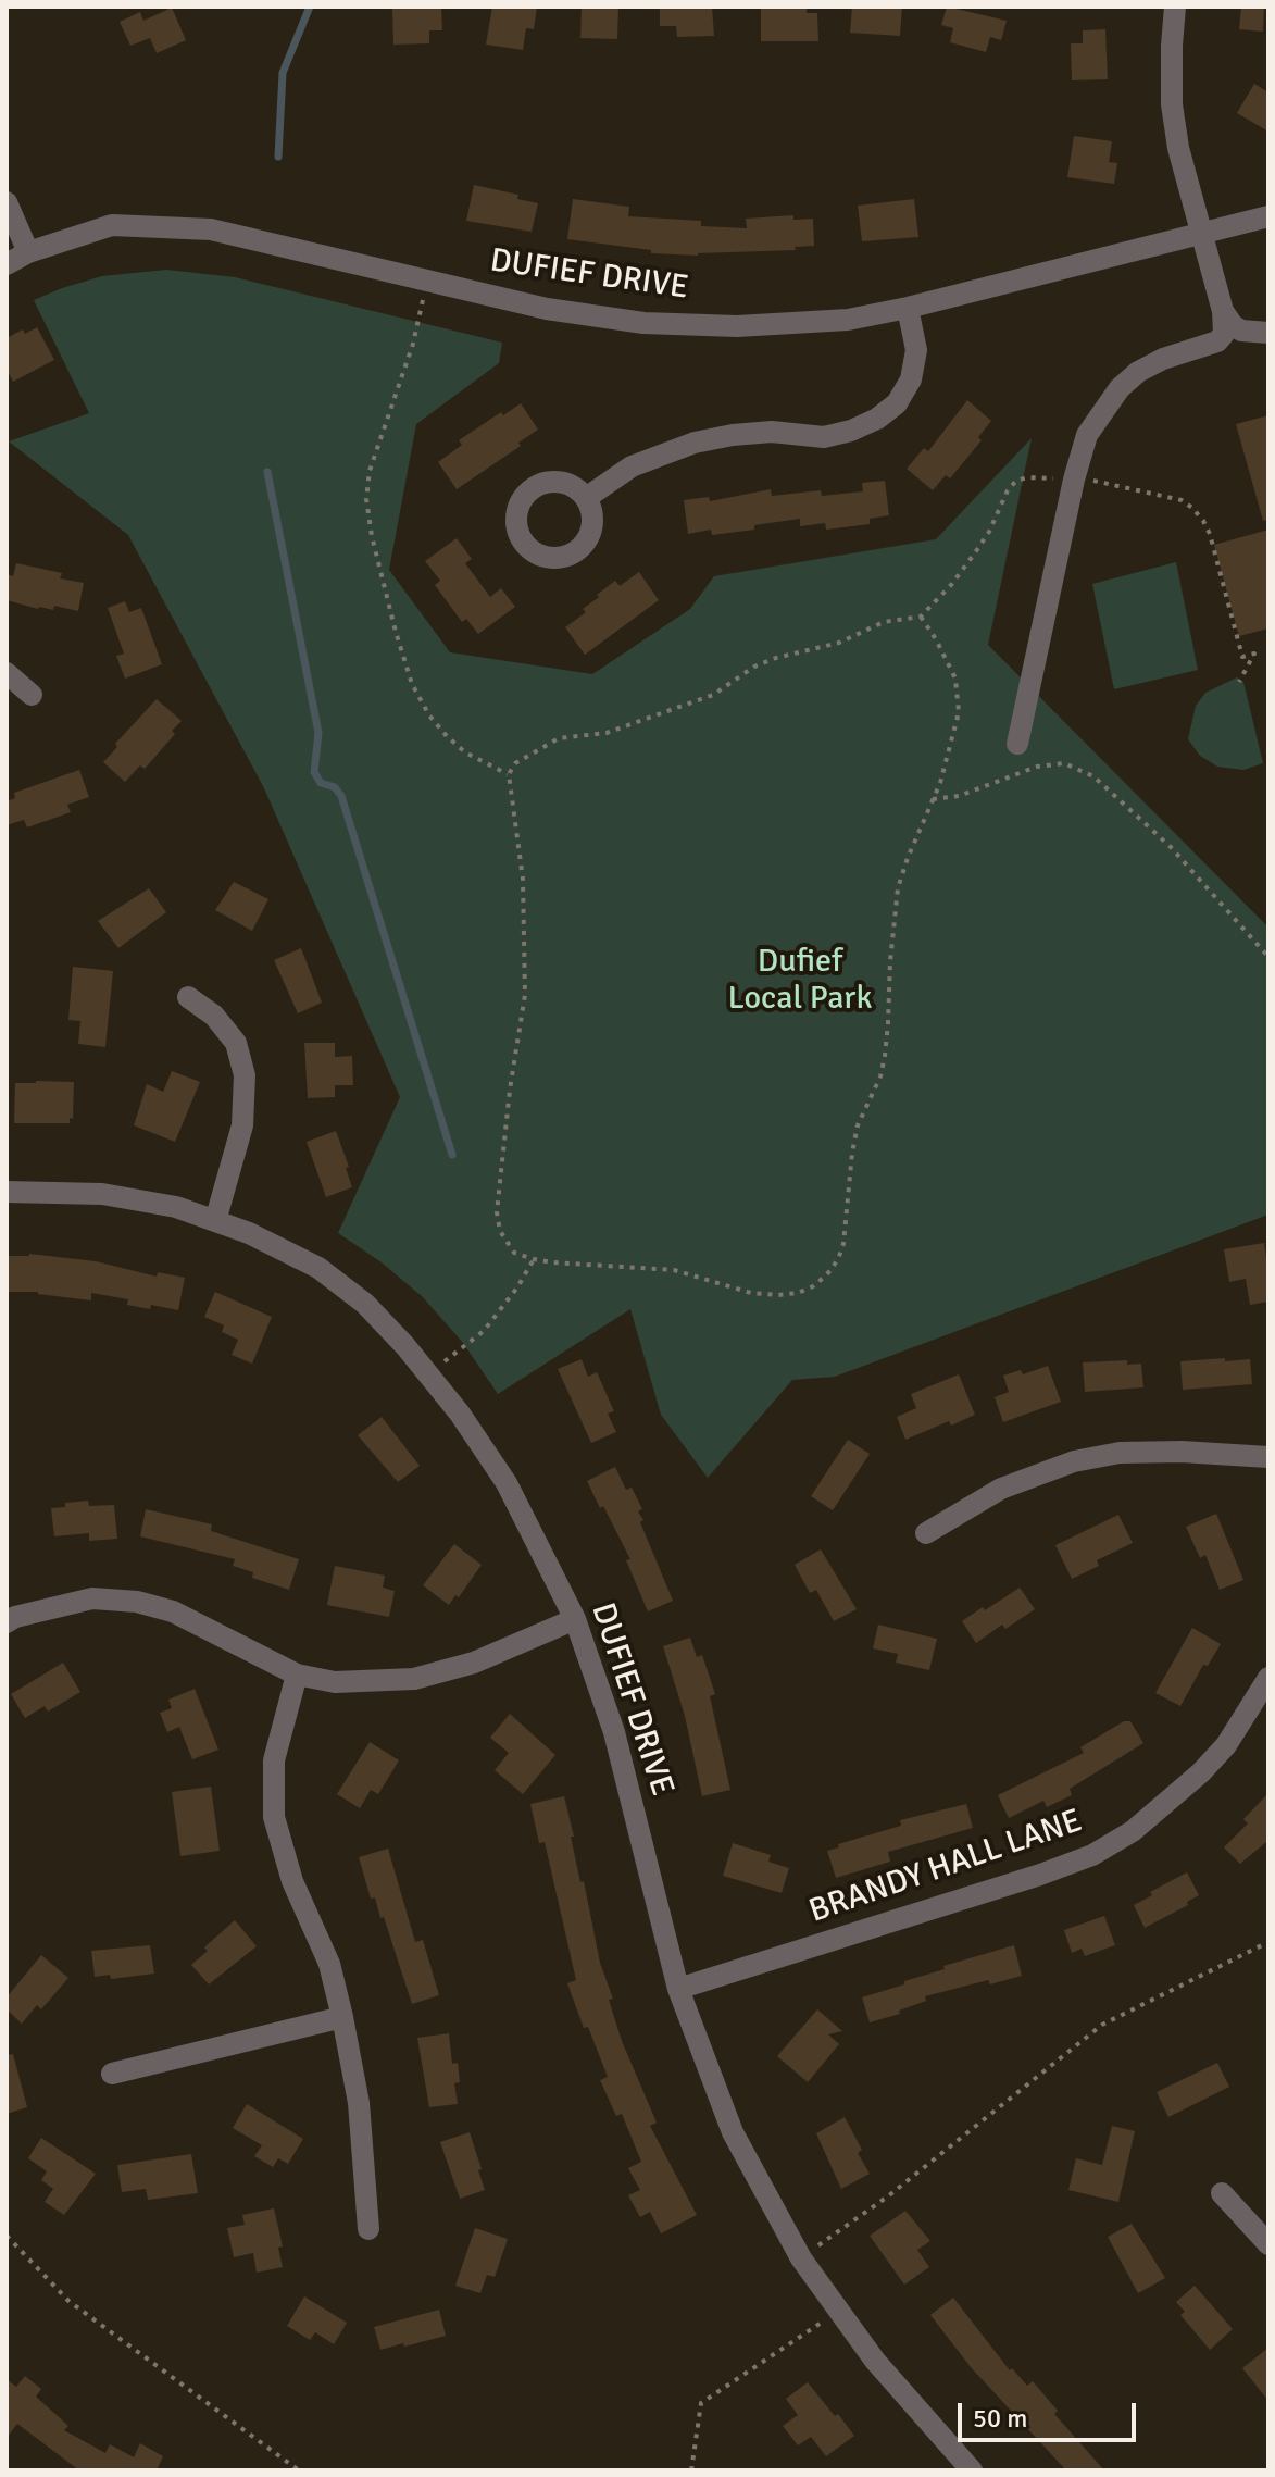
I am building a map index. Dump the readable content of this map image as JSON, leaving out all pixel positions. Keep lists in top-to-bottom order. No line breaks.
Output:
{"streets":{"street":["DUFIEF DRIVE","BRANDY HALL LANE"]},"crossings":[["DUFIEF DRIVE","BRANDY HALL LANE"]],"parks":["Dufief Local Park"],"scale_bar":"50 m"}
